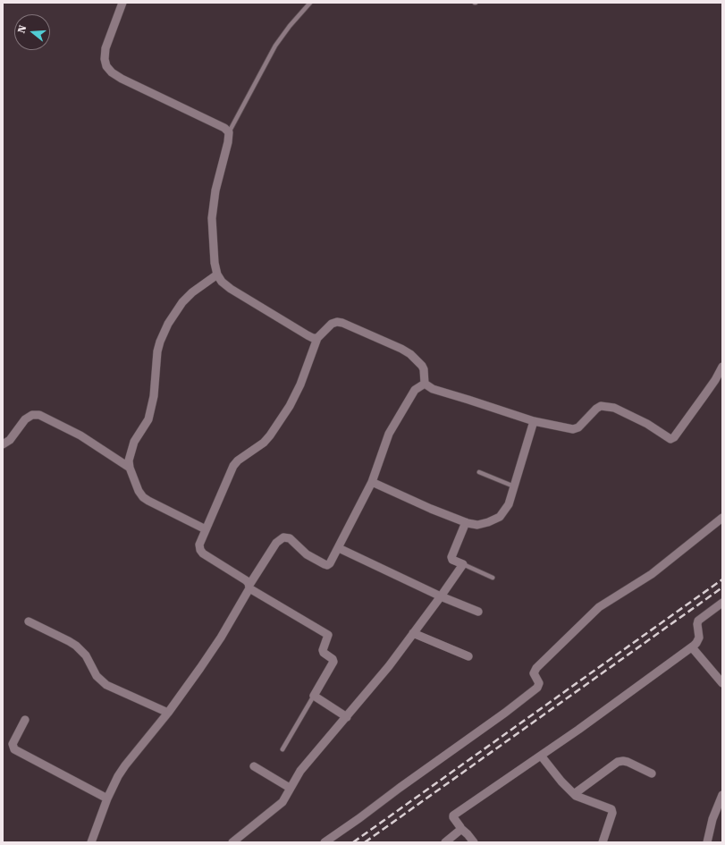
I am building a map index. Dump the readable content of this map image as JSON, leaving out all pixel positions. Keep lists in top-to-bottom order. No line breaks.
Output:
{"north":"left"}
